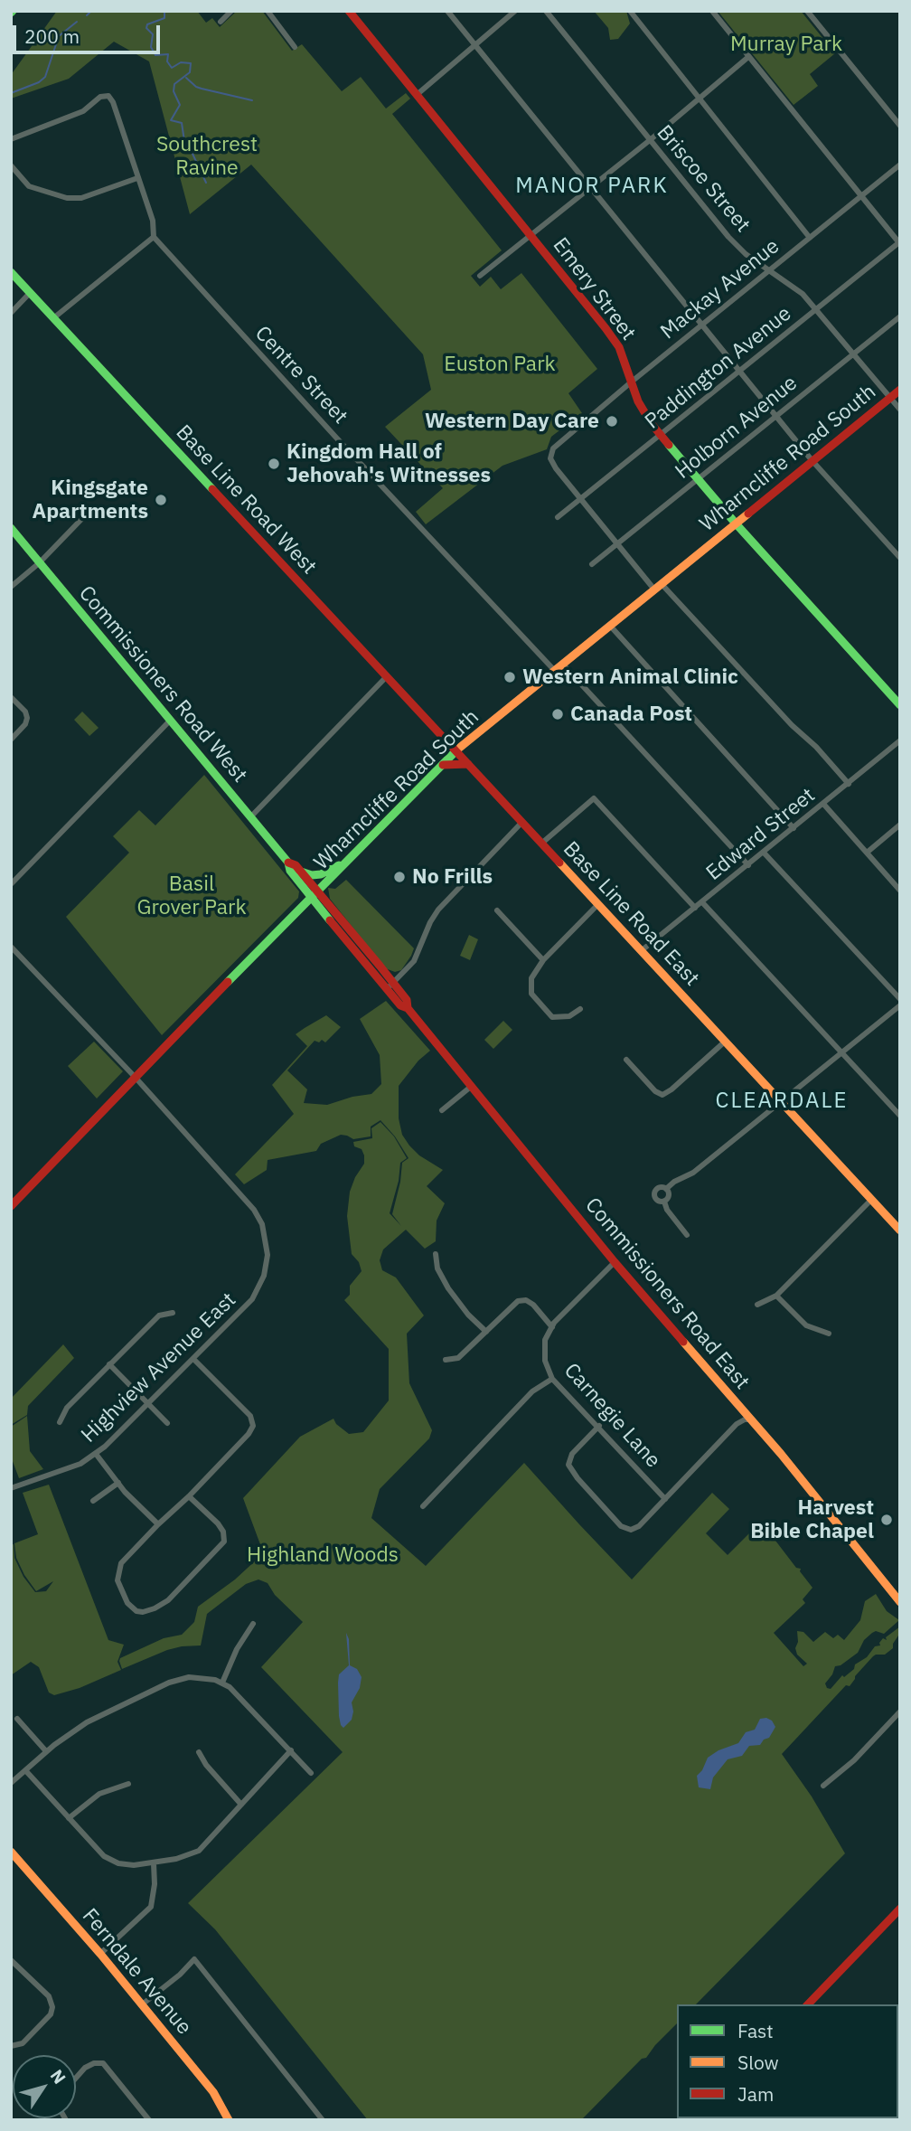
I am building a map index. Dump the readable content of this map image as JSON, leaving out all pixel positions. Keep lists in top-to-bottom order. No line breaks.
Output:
{"streets":{"main road":["Emery Street","Wharncliffe Road South","Base Line Road West","Commissioners Road West","Base Line Road East","Commissioners Road East","Ferndale Avenue"],"street":["Briscoe Street","Mackay Avenue","Paddington Avenue","Centre Street","Holborn Avenue","Edward Street","Highview Avenue East","Carnegie Lane"]},"crossings":[["Briscoe Street","Mackay Avenue"],["Briscoe Street","Paddington Avenue"],["Briscoe Street","Holborn Avenue"],["Briscoe Street","Wharncliffe Road South"],["Emery Street","Mackay Avenue"],["Emery Street","Paddington Avenue"],["Emery Street","Holborn Avenue"],["Emery Street","Wharncliffe Road South"],["Mackay Avenue","Paddington Avenue"],["Mackay Avenue","Holborn Avenue"],["Mackay Avenue","Wharncliffe Road South"],["Centre Street","Wharncliffe Road South"],["Wharncliffe Road South","Base Line Road West"],["Wharncliffe Road South","Commissioners Road West"],["Wharncliffe Road South","Base Line Road East"],["Wharncliffe Road South","Commissioners Road East"],["Wharncliffe Road South","Highview Avenue East"],["Base Line Road West","Base Line Road East"],["Commissioners Road West","Commissioners Road East"],["Edward Street","Base Line Road East"]],"districts":["MANOR PARK","CLEARDALE"],"parks":["Murray Park","Southcrest Ravine","Euston Park","Basil Grover Park","Highland Woods"],"places":["Western Day Care","Kingdom Hall of Jehovah's Witnesses","Kingsgate Apartments","Western Animal Clinic","Canada Post","No Frills","Harvest Bible Chapel"],"legend":["Fast","Slow","Jam"],"scale_bar":"200 m","north":"top right"}
